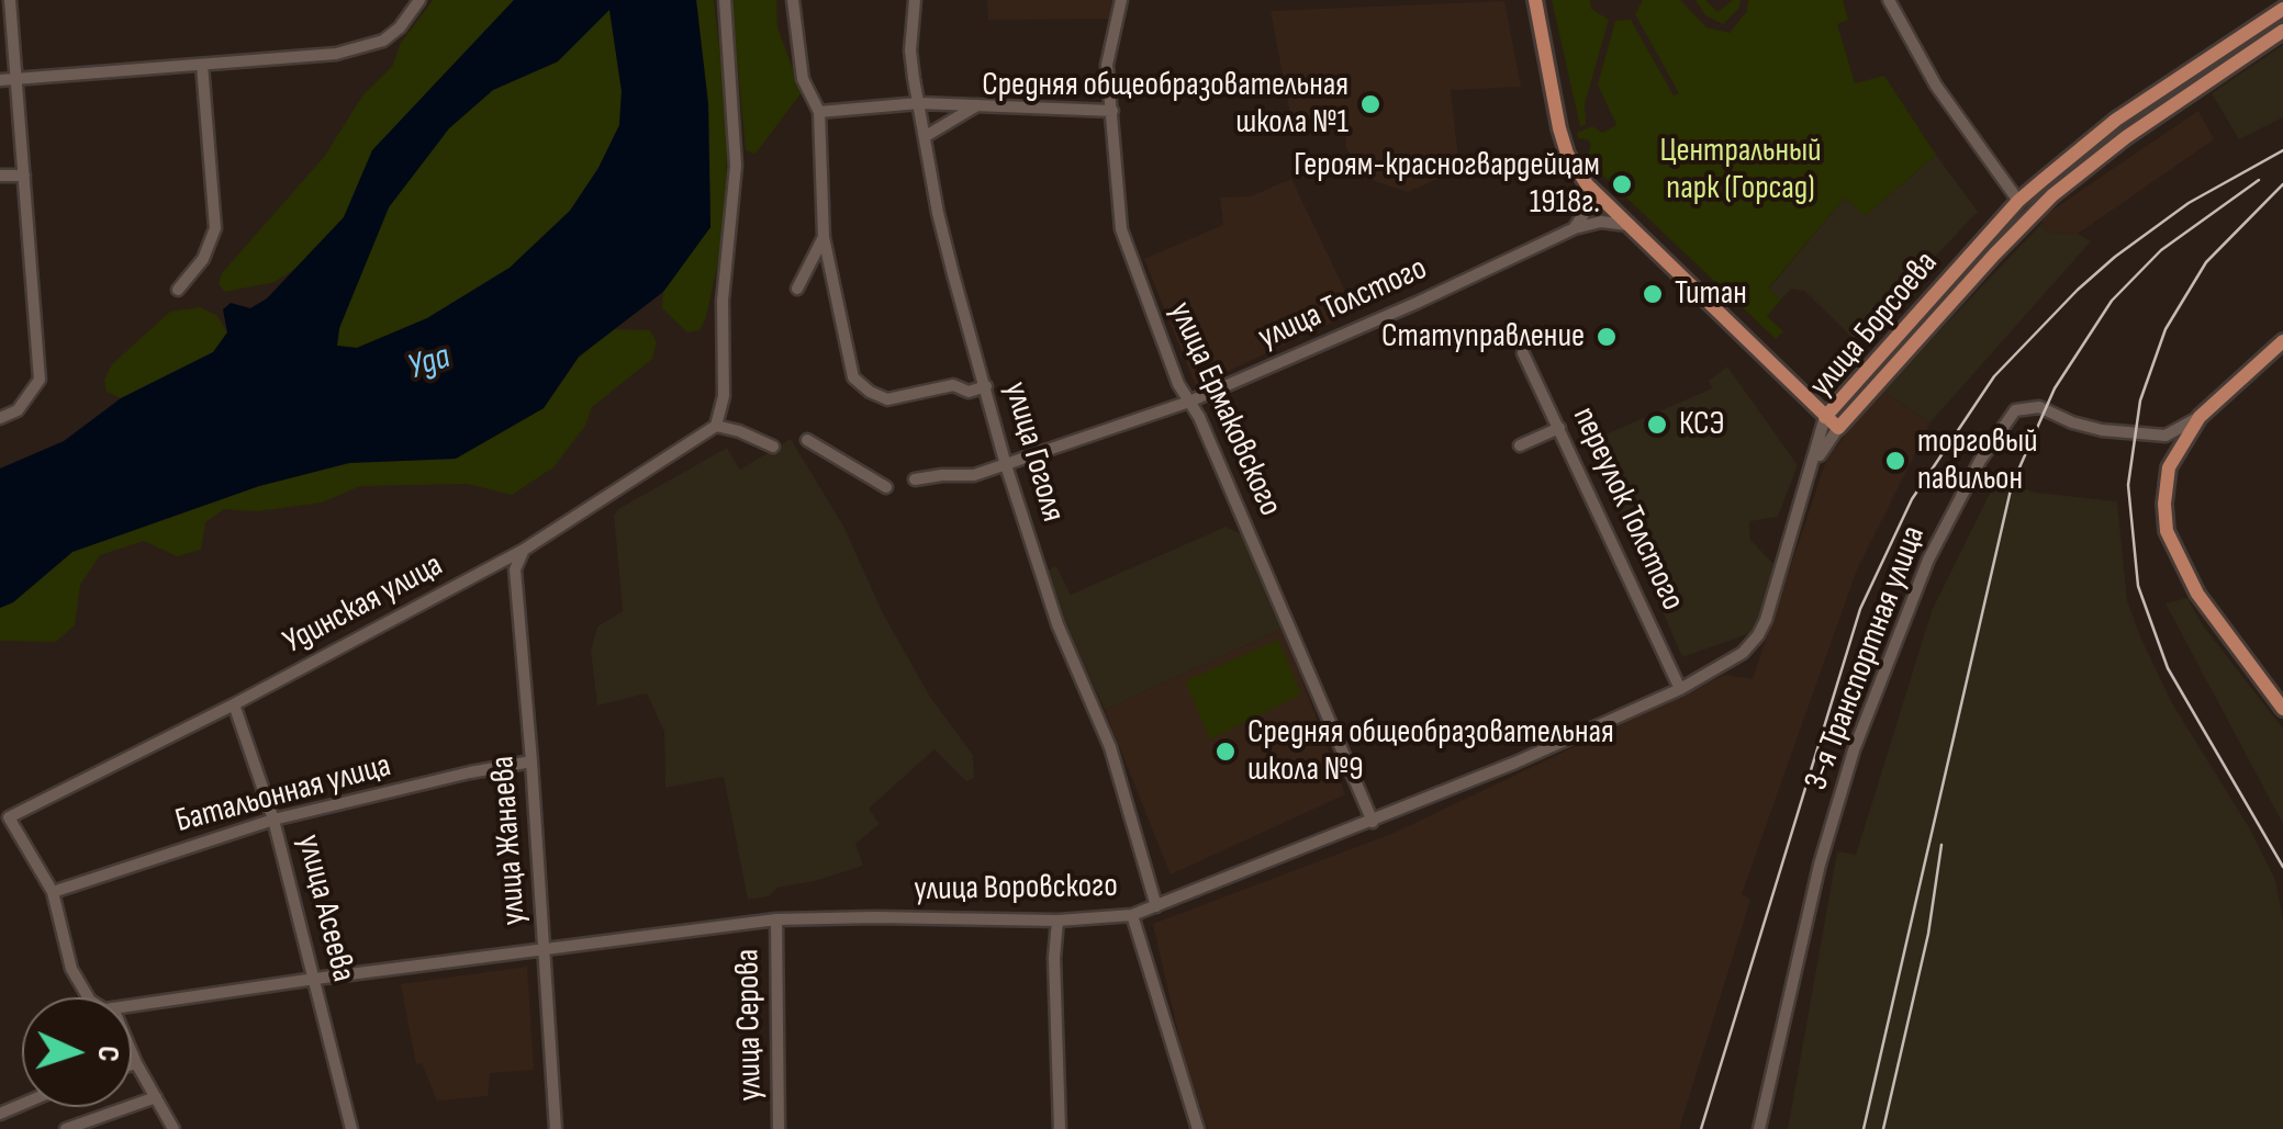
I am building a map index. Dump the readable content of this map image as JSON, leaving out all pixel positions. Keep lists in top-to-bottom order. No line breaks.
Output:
{"streets":{"main road":["улица Борсоева"],"street":["улица Толстого","улица Ермаковского","улица Гоголя","переулок Толстого","Удинская улица","3-я Транспортная улица","Батальонная улица","улица Жанаева","улица Воровского","улица Асеева","улица Серова"]},"crossings":[["улица Толстого","улица Ермаковского"],["улица Толстого","улица Гоголя"],["улица Борсоева","улица Воровского"],["улица Ермаковского","улица Воровского"],["улица Гоголя","улица Воровского"],["переулок Толстого","улица Воровского"],["Удинская улица","Батальонная улица"],["Удинская улица","улица Жанаева"],["Удинская улица","улица Асеева"],["Батальонная улица","улица Жанаева"],["Батальонная улица","улица Асеева"],["улица Жанаева","улица Воровского"],["улица Воровского","улица Асеева"],["улица Воровского","улица Серова"]],"water":["Уда"],"parks":["Центральный парк (Горсад)"],"places":["Средняя общеобразовательная школа №1","Героям-красногвардейцам 1918г.","Титан","Статуправление","КСЭ","торговый павильон","Средняя общеобразовательная школа №9"],"north":"right"}
